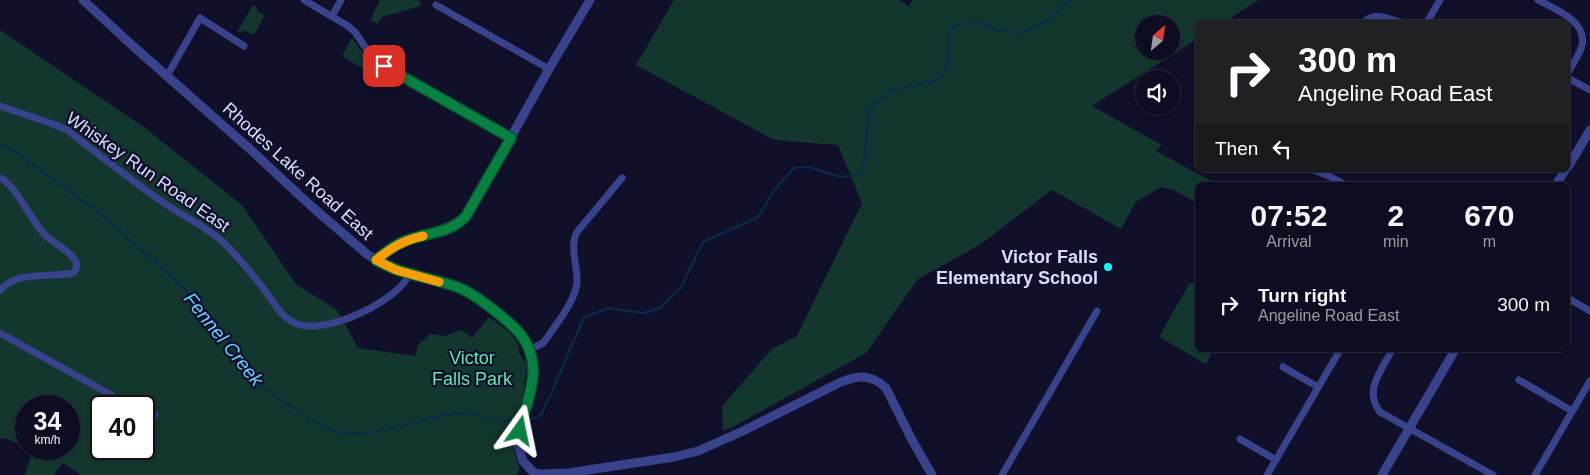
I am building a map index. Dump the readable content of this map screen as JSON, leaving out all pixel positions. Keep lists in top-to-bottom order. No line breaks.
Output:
{"streets":{"street":["Rhodes Lake Road East","Whiskey Run Road East"]},"crossings":[["Rhodes Lake Road East","Whiskey Run Road East"]],"water":["Fennel Creek"],"parks":["Victor Falls Park"],"places":["Victor Falls Elementary School"],"north":"top right","page":{"turn":["300 m","Angeline Road East"],"then":"Then","eta":["07:52","Arrival","2","min","670","m"],"list":[{"name":"Turn right","note":"Angeline Road East","value":"300 m"}],"speed":"34 km/h","limit":"40"}}
